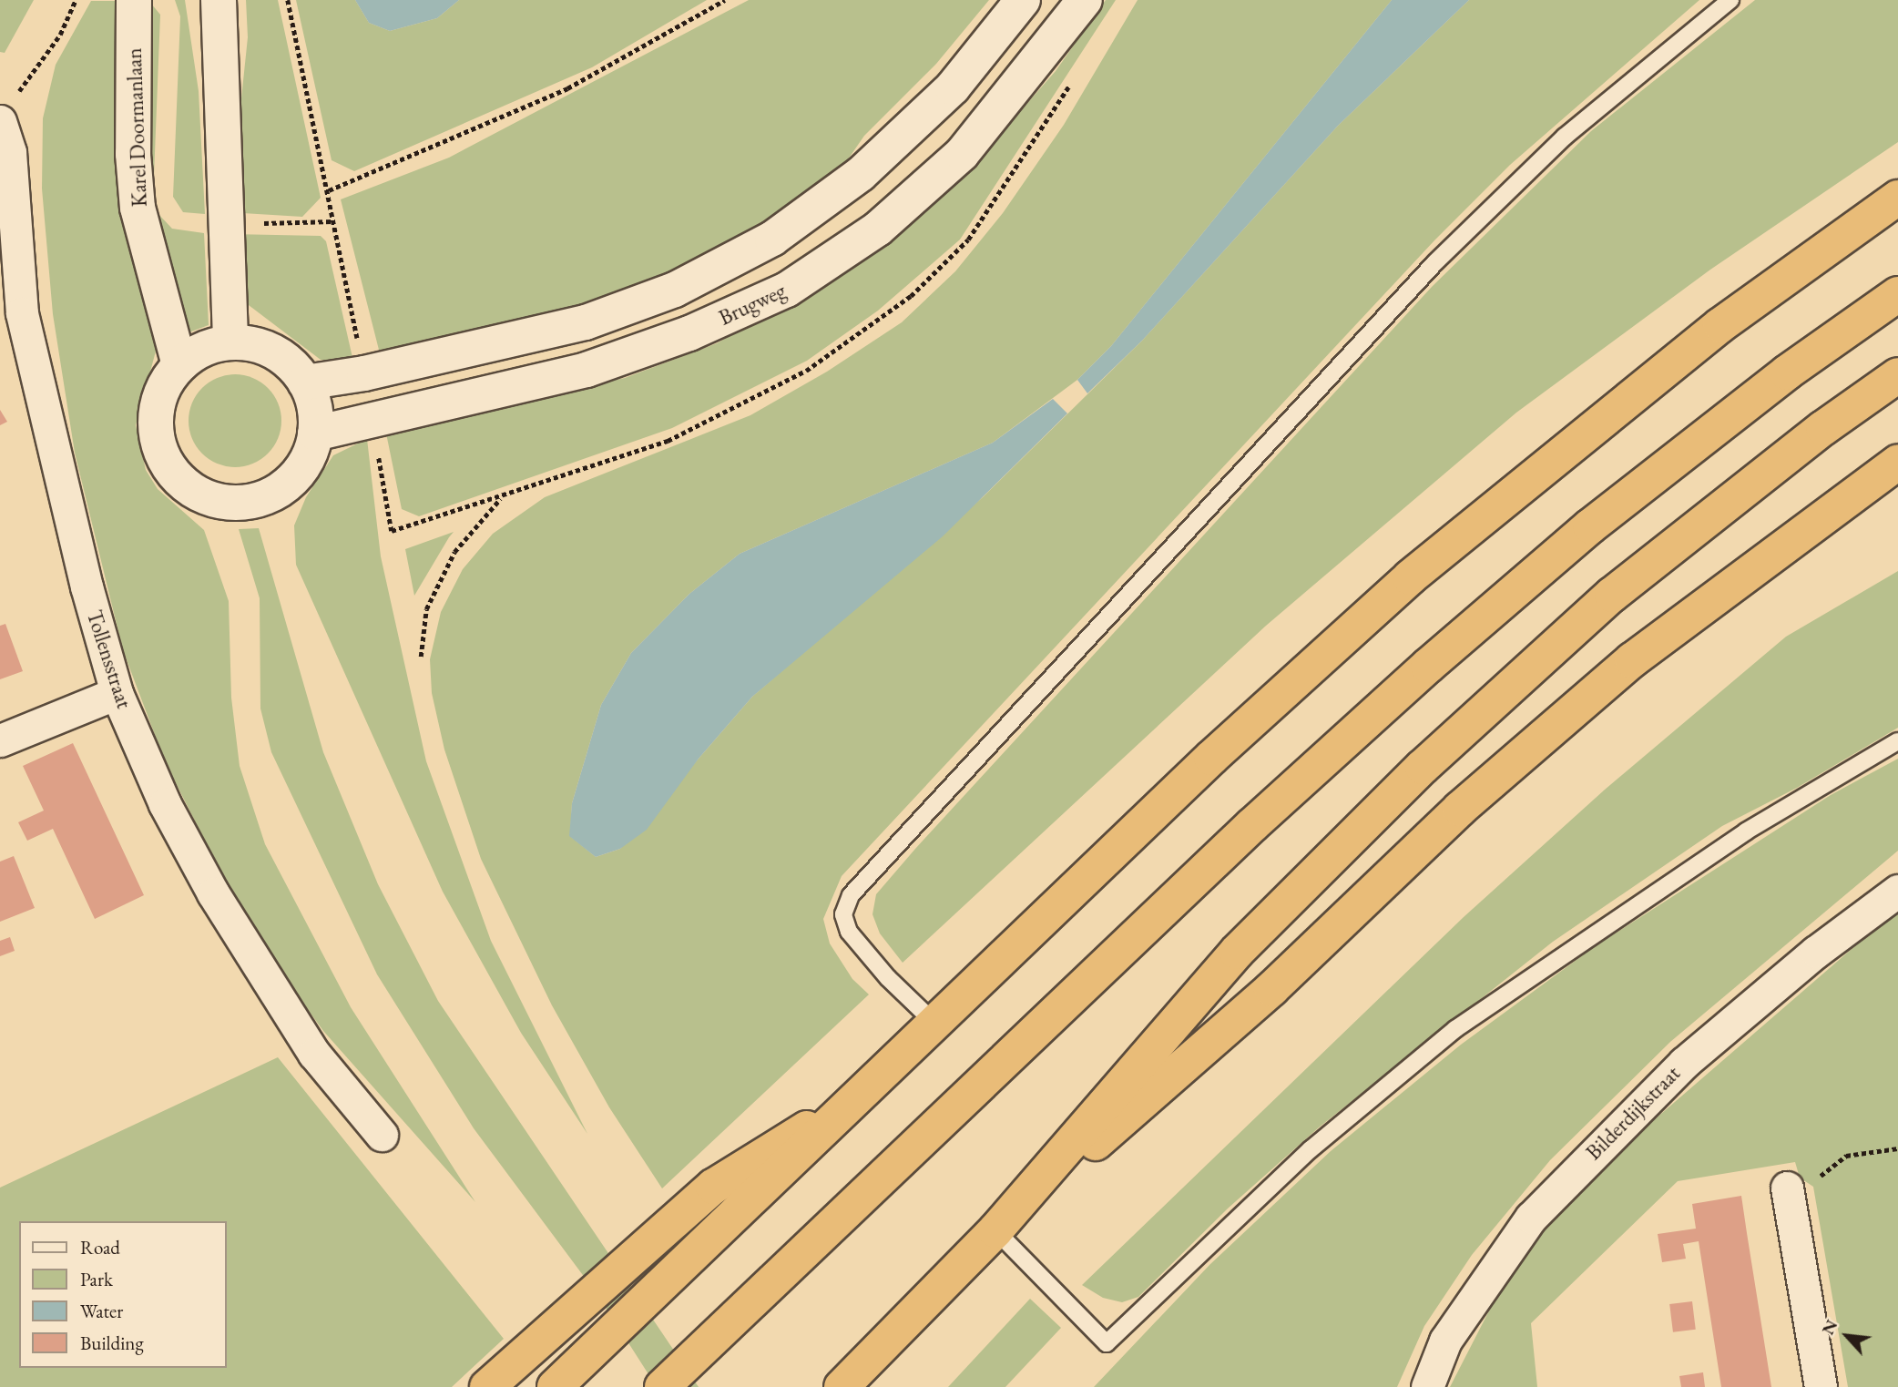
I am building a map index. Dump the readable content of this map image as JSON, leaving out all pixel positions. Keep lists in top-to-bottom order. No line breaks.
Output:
{"streets":{"main road":["Karel Doormanlaan","Brugweg"],"street":["Tollensstraat","Bilderdijkstraat"]},"crossings":[["Karel Doormanlaan","Brugweg"]],"legend":["Road","Park","Water","Building"],"north":"top left"}
